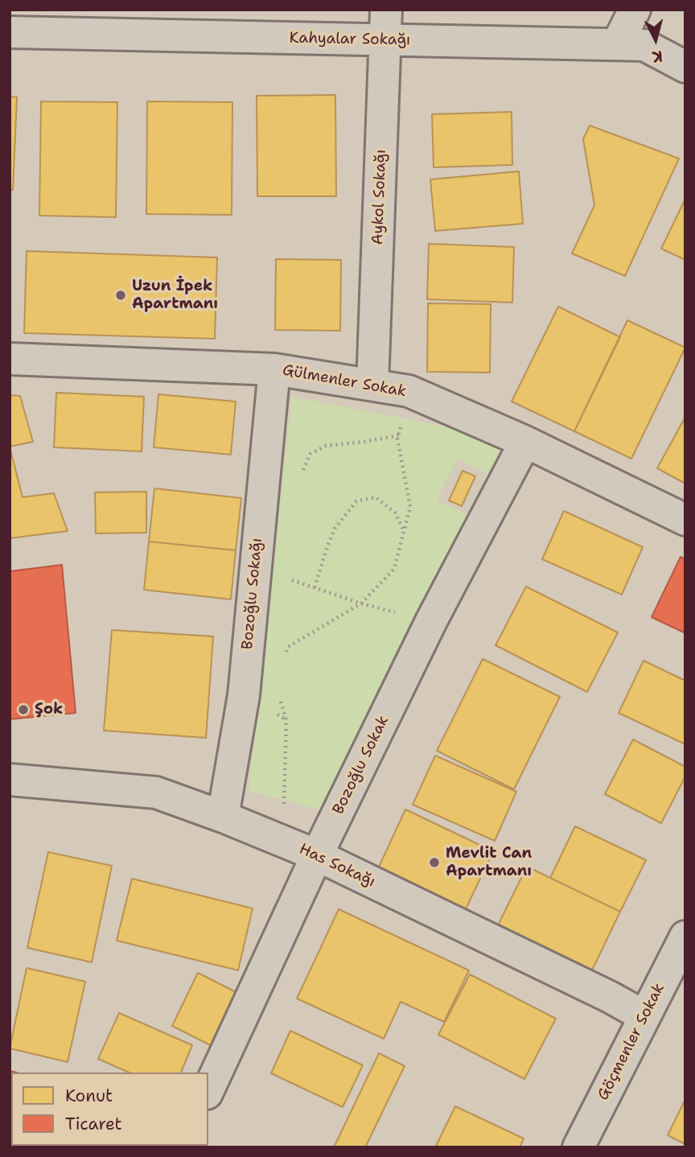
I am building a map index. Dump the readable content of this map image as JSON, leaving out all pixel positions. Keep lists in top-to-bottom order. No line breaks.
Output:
{"streets":{"street":["Kahyalar Sokağı","Aykol Sokağı","Gülmenler Sokak","Bozoğlu Sokağı","Bozoğlu Sokak","Has Sokağı","Göçmenler Sokak"]},"crossings":[["Kahyalar Sokağı","Aykol Sokağı"],["Aykol Sokağı","Gülmenler Sokak"],["Gülmenler Sokak","Bozoğlu Sokağı"],["Gülmenler Sokak","Bozoğlu Sokak"],["Bozoğlu Sokağı","Has Sokağı"],["Bozoğlu Sokak","Has Sokağı"],["Has Sokağı","Göçmenler Sokak"]],"places":["Uzun İpek Apartmanı","Şok","Mevlit Can Apartmanı"],"legend":["Konut","Ticaret"],"north":"bottom"}
